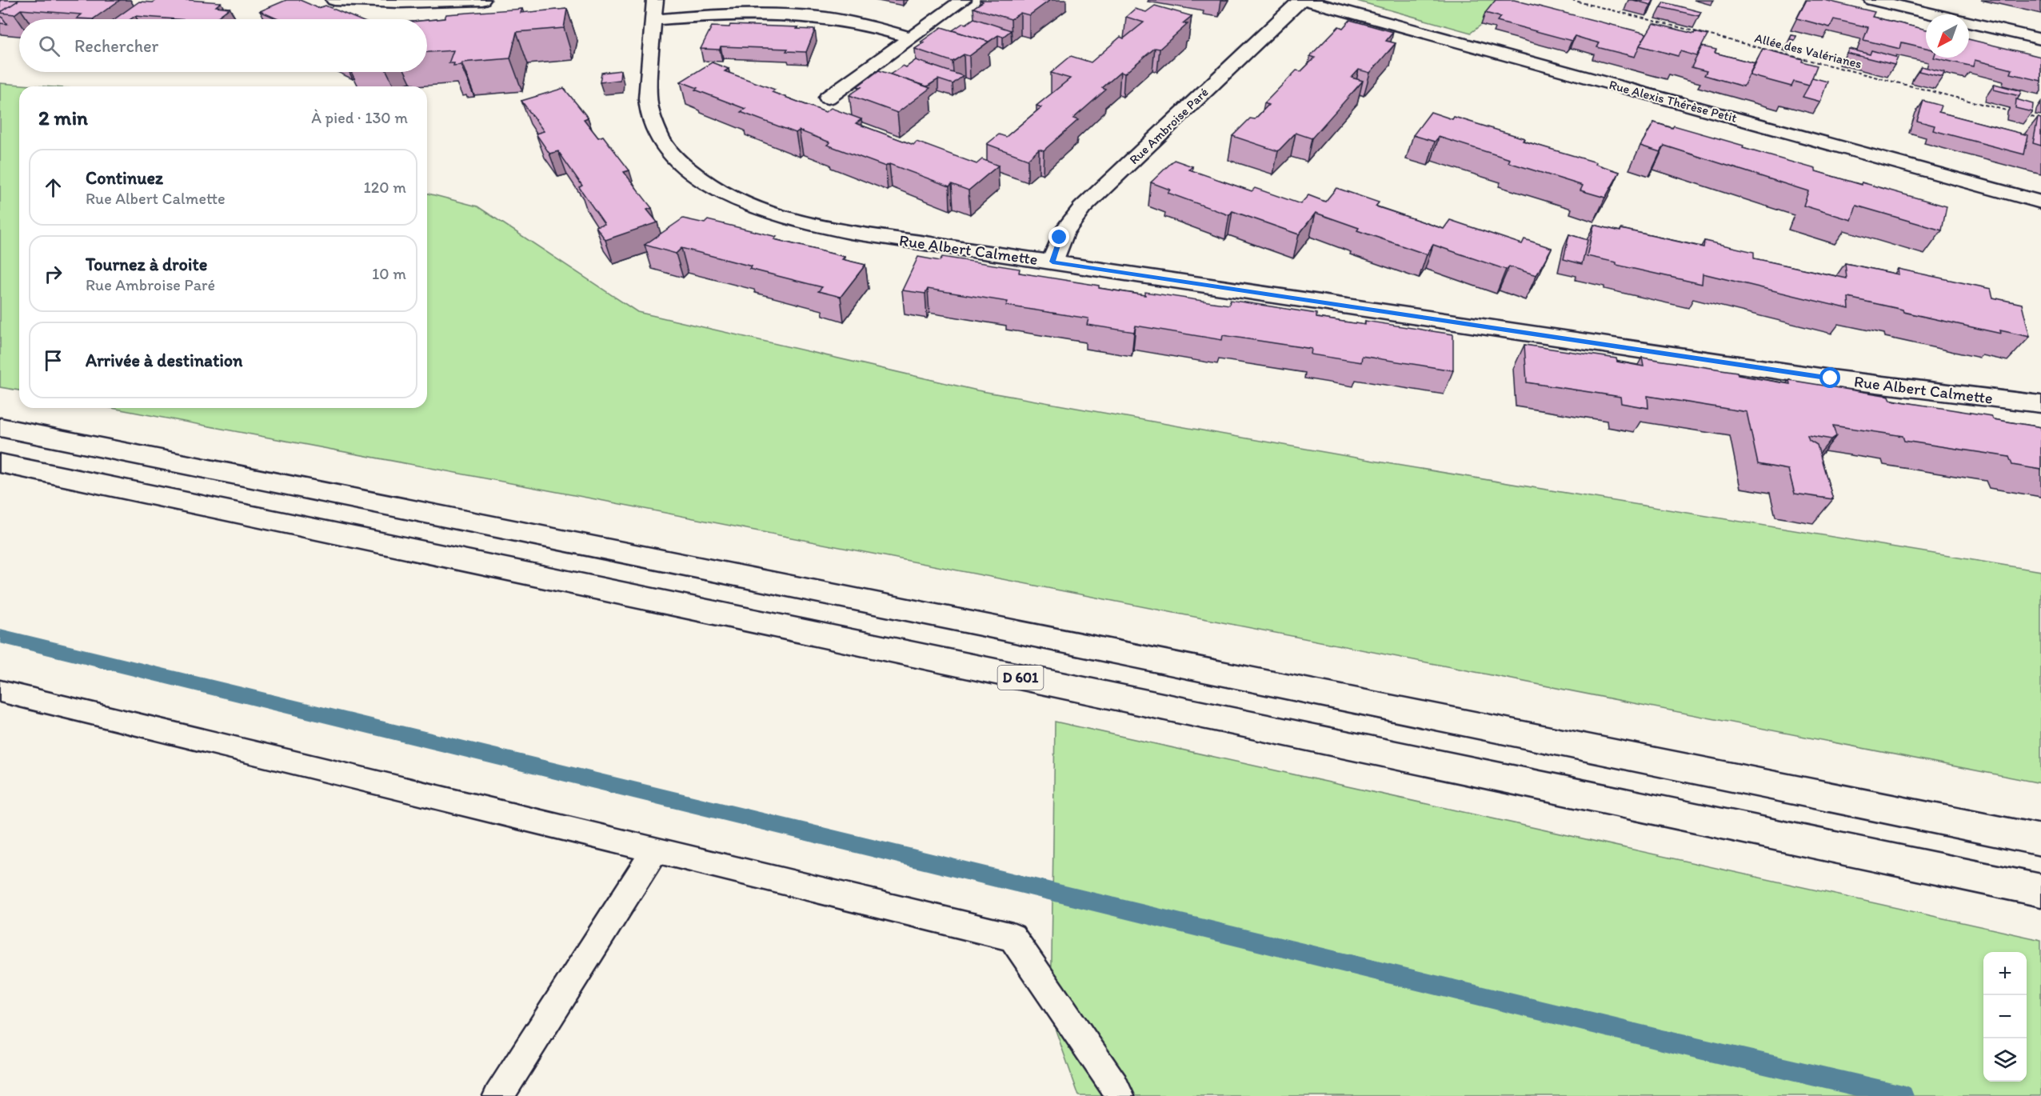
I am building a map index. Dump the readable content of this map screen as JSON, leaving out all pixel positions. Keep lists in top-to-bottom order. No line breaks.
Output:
{"streets":{"street":["Rue Alexis Thérèse Petit","Rue Ambroise Paré","Rue Albert Calmette","D 601"],"path":["Allée des Valérianes"]},"crossings":[["Rue Ambroise Paré","Rue Albert Calmette"]],"north":"bottom left","page":{"search":"Rechercher","heading":["2 min","À pied · 130 m"],"list":[["Continuez","Rue Albert Calmette","120 m"],["Tournez à droite","Rue Ambroise Paré","10 m"],"Arrivée à destination"],"map_buttons":["+","−"]}}
